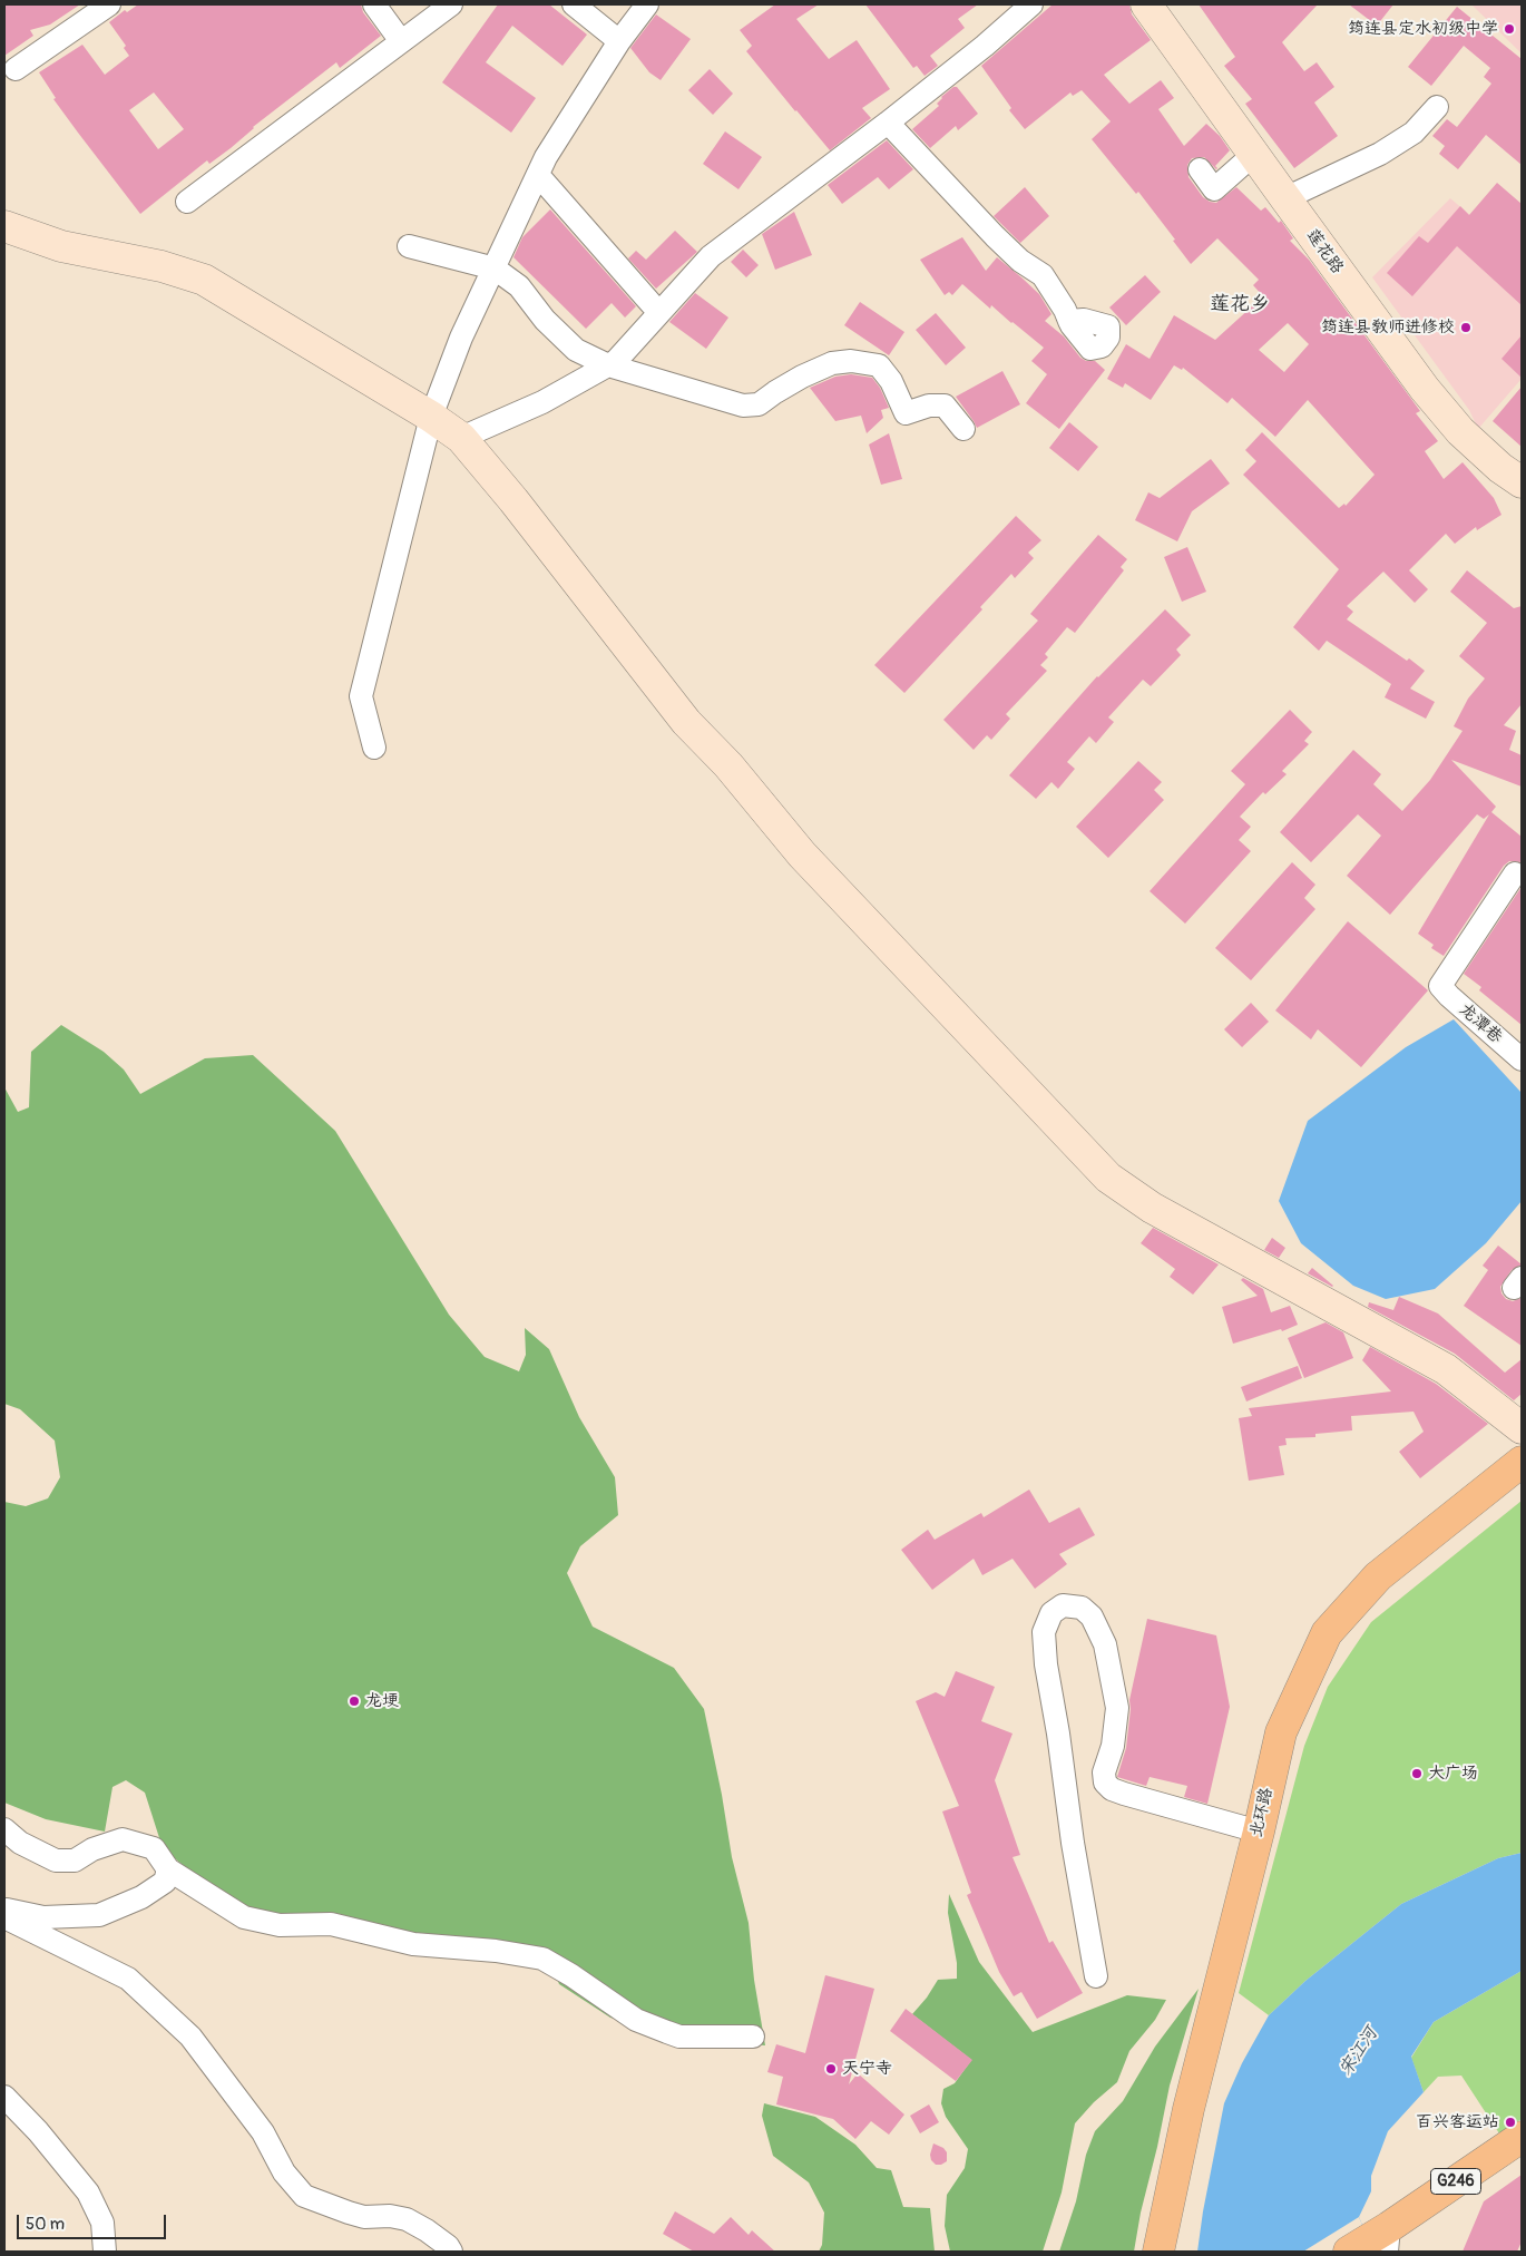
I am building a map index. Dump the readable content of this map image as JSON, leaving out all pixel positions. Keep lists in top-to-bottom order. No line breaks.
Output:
{"streets":{"main road":["北环路","G246"],"street":["莲花路","龙潭巷"]},"districts":["莲花乡"],"water":["宋江河"],"places":["筠连县定水初级中学","筠连县教师进修校","龙埂","大广场","天宁寺","百兴客运站"],"scale_bar":"50 m"}
